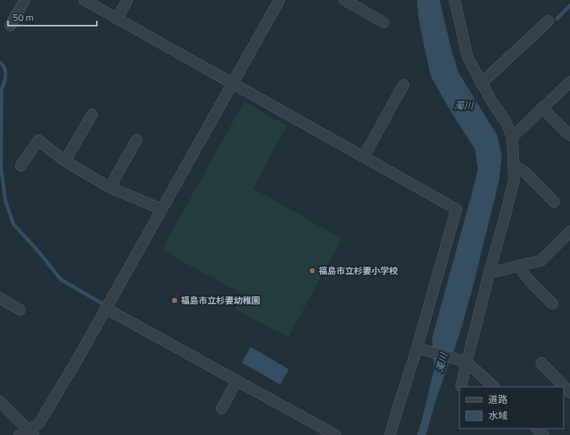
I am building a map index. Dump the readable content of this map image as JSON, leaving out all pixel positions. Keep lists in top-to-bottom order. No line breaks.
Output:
{"water":["濁川"],"places":["福島市立杉妻小学校","福島市立杉妻幼稚園"],"legend":["道路","水域"],"scale_bar":"50 m"}
